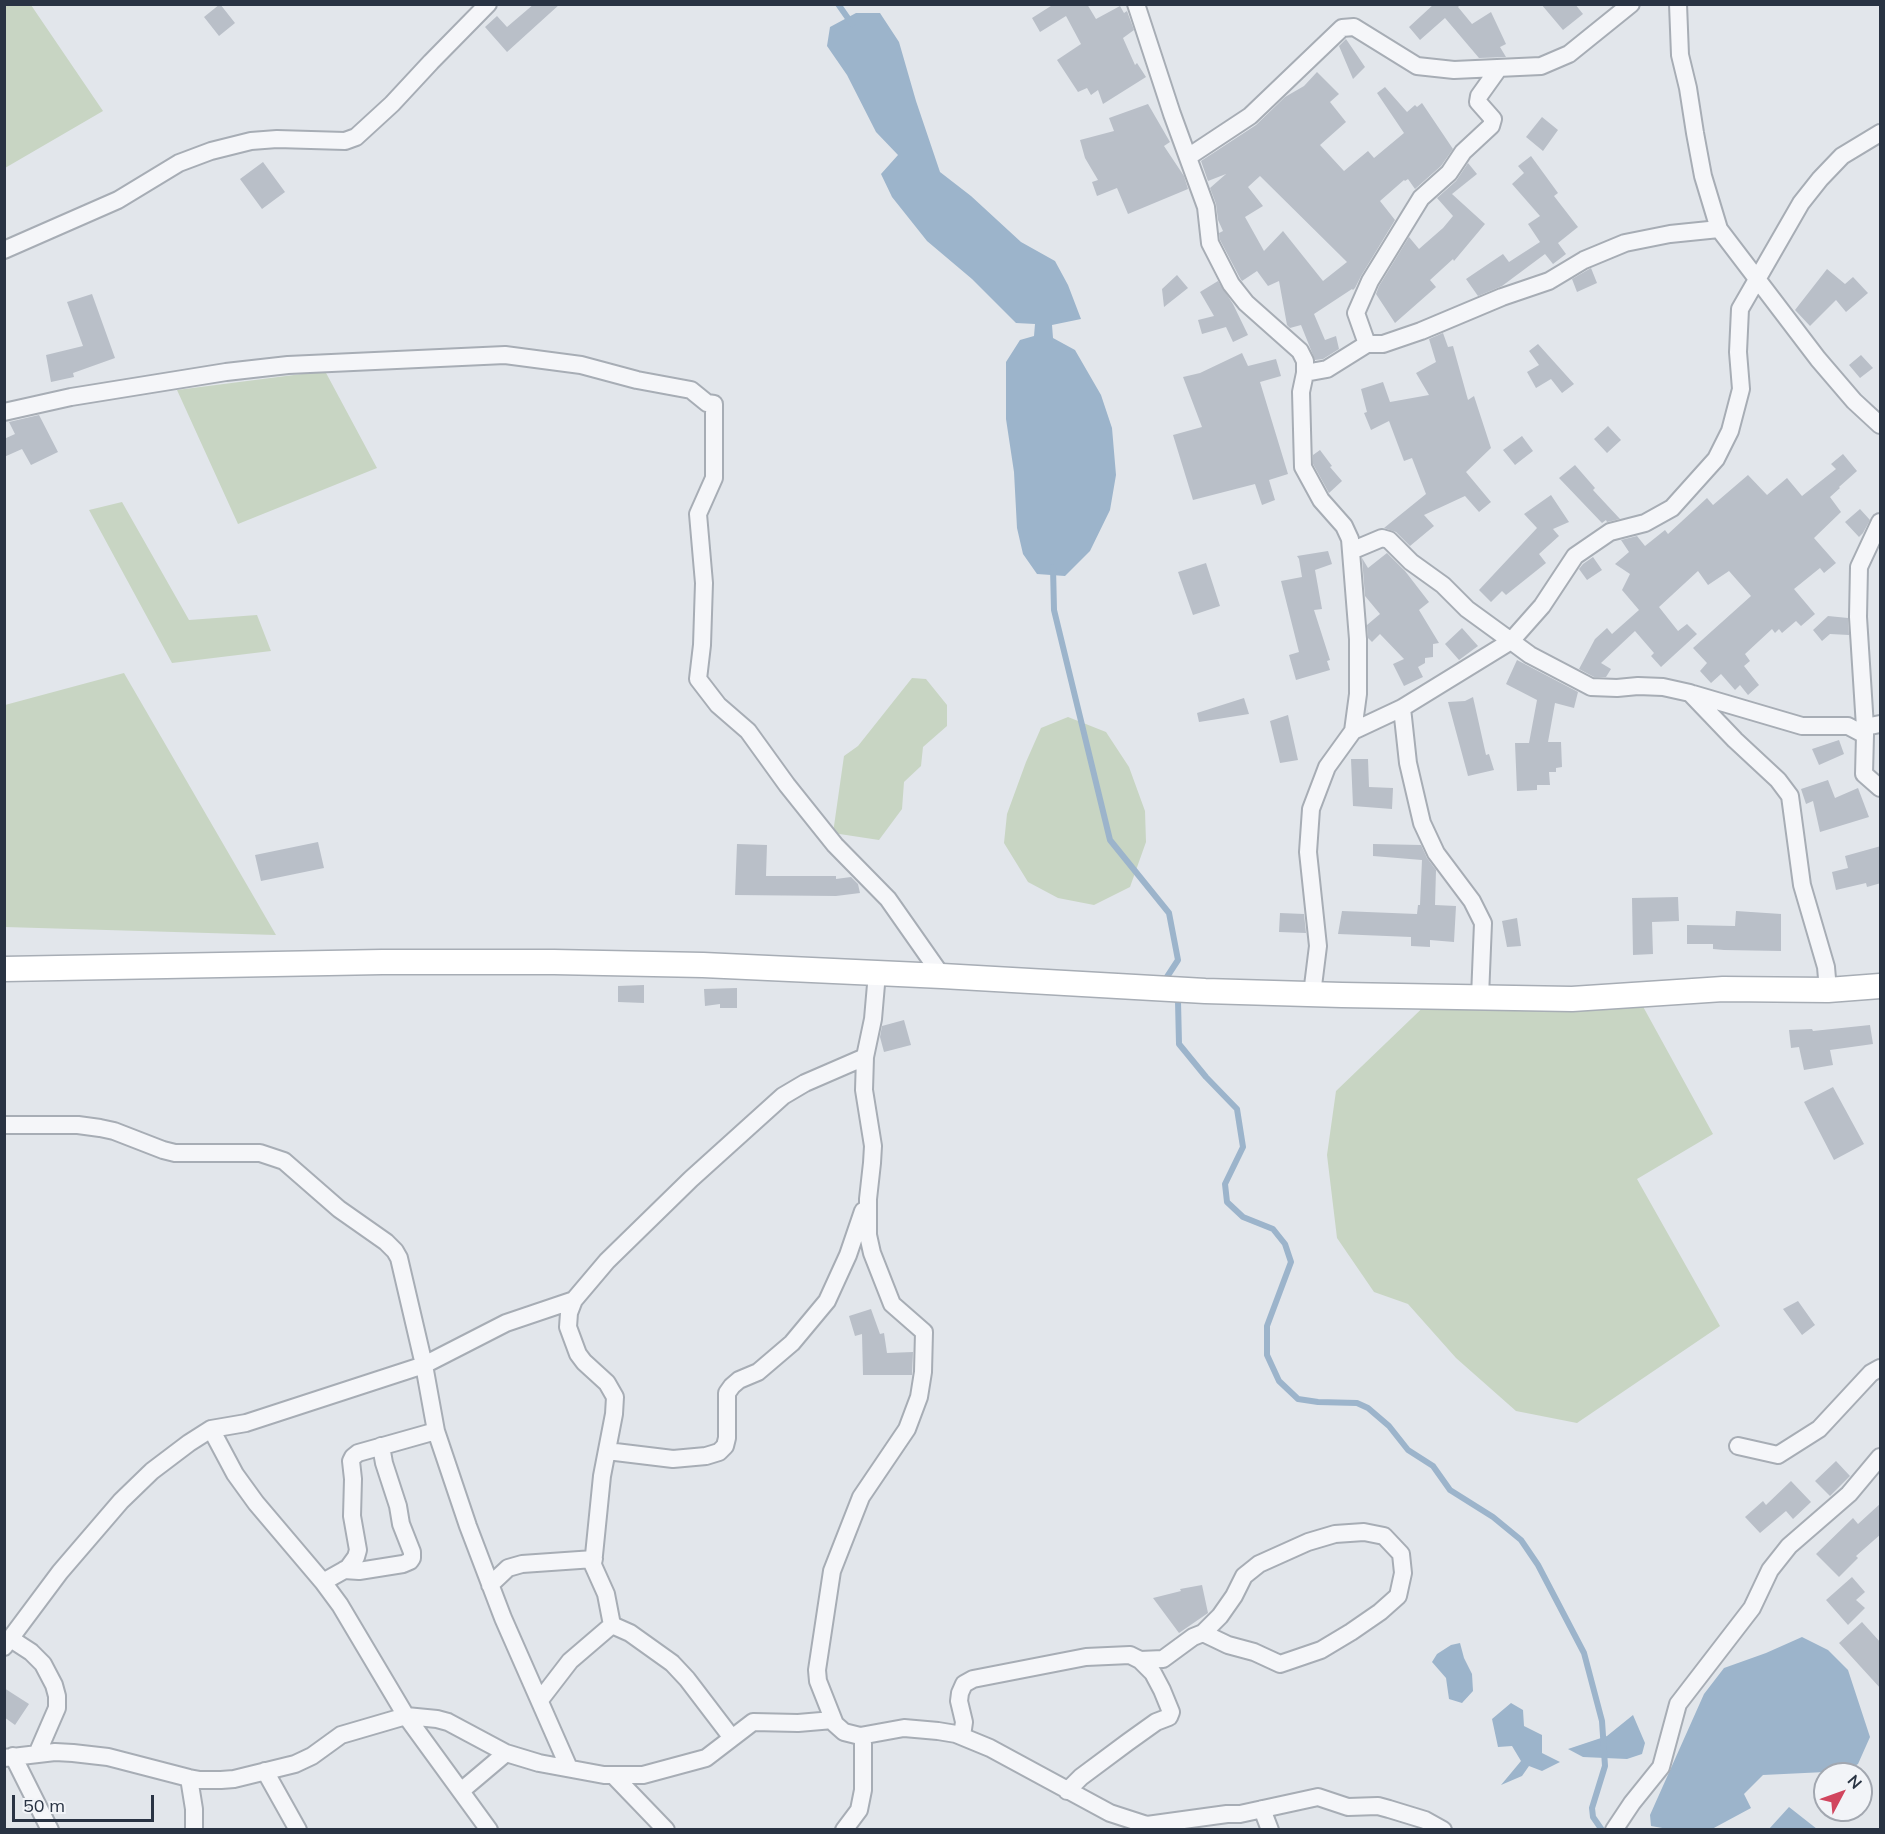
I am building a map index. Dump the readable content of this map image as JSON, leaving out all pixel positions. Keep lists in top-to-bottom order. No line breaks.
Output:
{"scale_bar":"50 m","north":"top right"}
